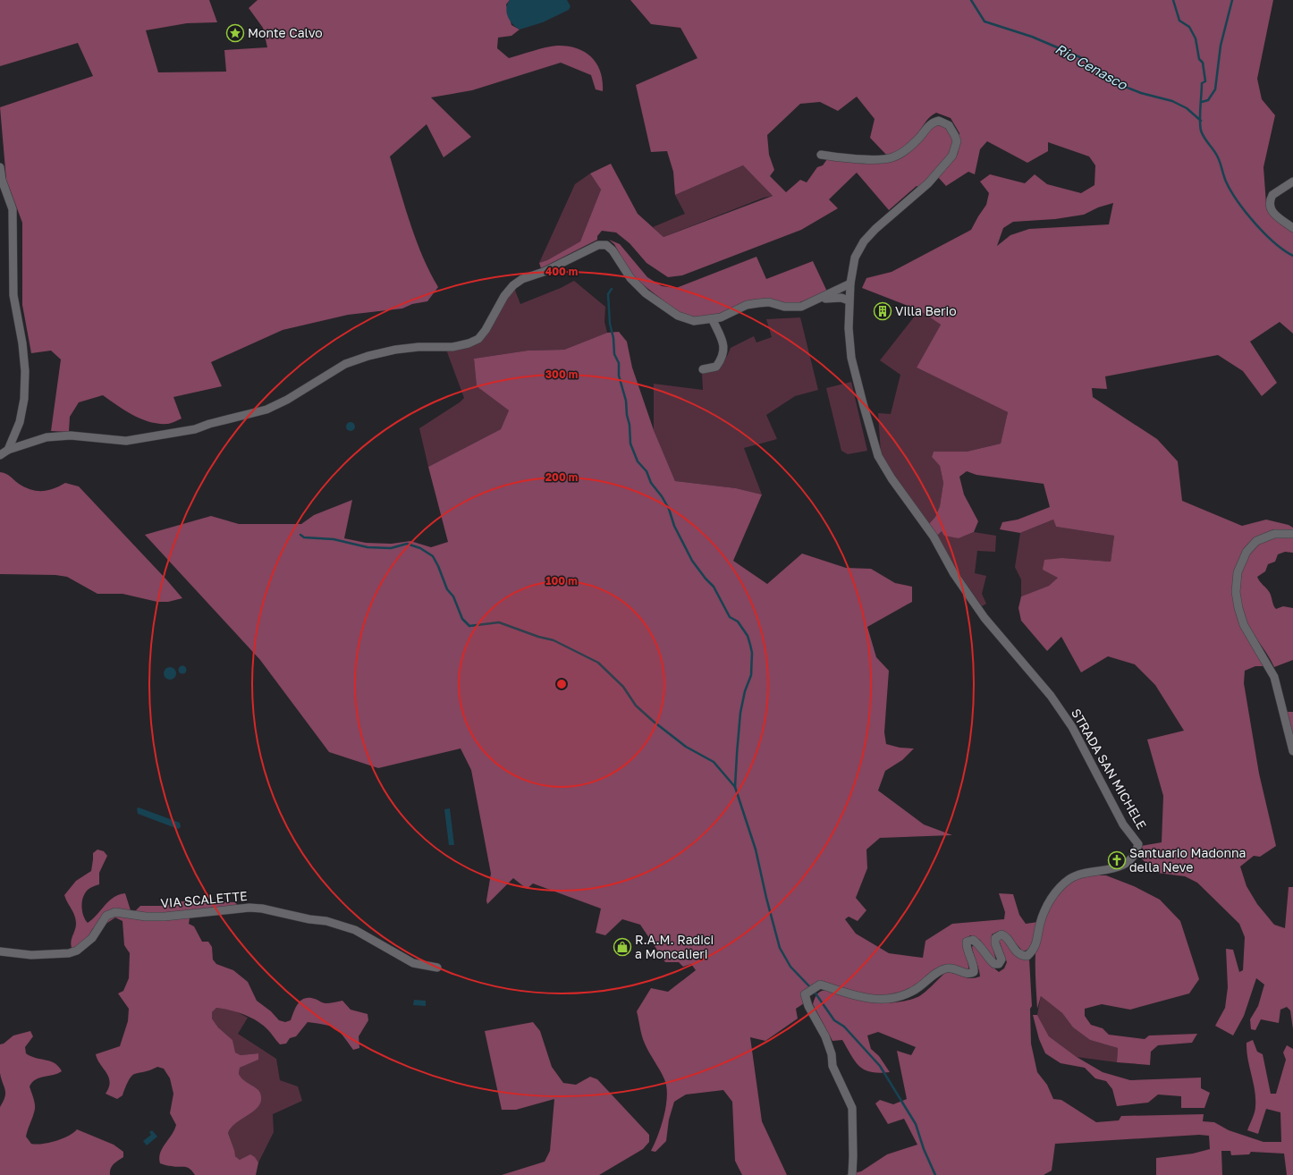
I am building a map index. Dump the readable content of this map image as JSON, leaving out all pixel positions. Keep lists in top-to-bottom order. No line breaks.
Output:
{"streets":{"street":["STRADA SAN MICHELE","VIA SCALETTE"]},"water":["Rio Cenasco"],"places":{"place":["Monte Calvo"],"building":["Villa Berio"],"church":["Santuario Madonna della Neve"],"shop":["R.A.M. Radici a Moncalieri"]},"rings":["400 m","300 m","200 m","100 m"]}
